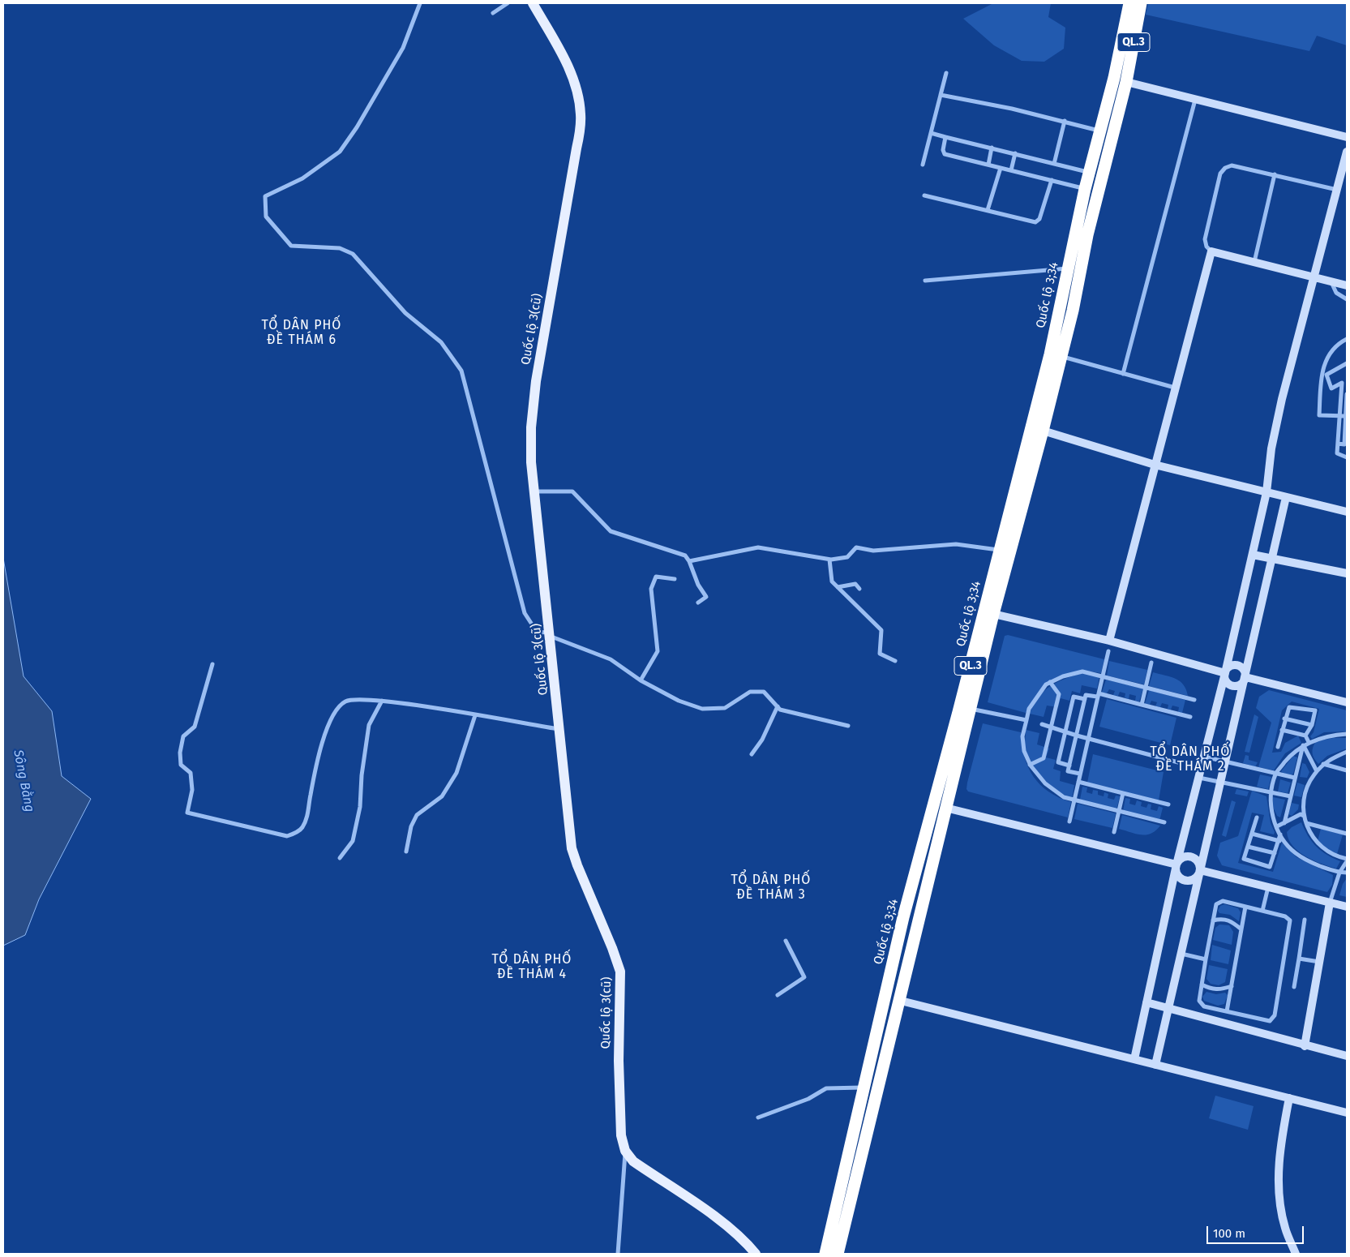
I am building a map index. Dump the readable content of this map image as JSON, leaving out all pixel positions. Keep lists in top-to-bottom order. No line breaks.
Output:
{"streets":{"highway":["QL.3","Quốc lộ 3;34"],"main road":["Quốc lộ 3(cũ)"]},"districts":["TỔ DÂN PHỐ ĐỀ THÁM 6","TỔ DÂN PHỐ ĐỀ THÁM 2","TỔ DÂN PHỐ ĐỀ THÁM 3","TỔ DÂN PHỐ ĐỀ THÁM 4"],"water":["Sông Bằng"],"scale_bar":"100 m"}
